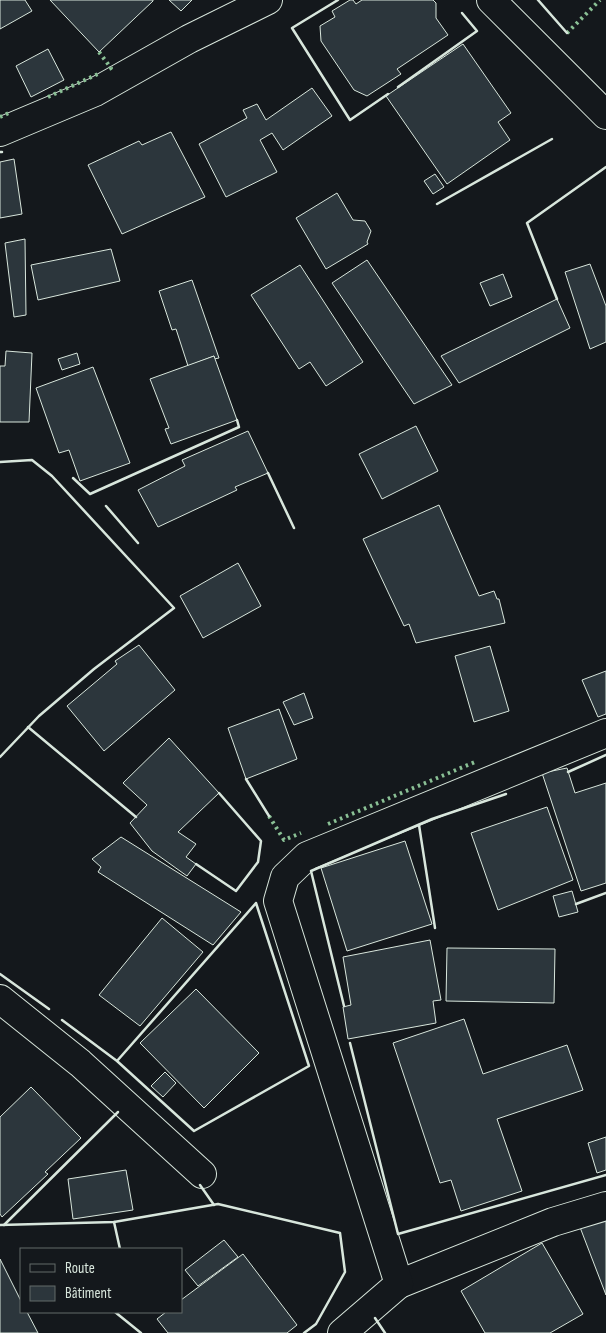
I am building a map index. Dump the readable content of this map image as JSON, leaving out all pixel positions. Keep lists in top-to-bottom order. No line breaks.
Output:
{"legend":["Route","Bâtiment"]}
